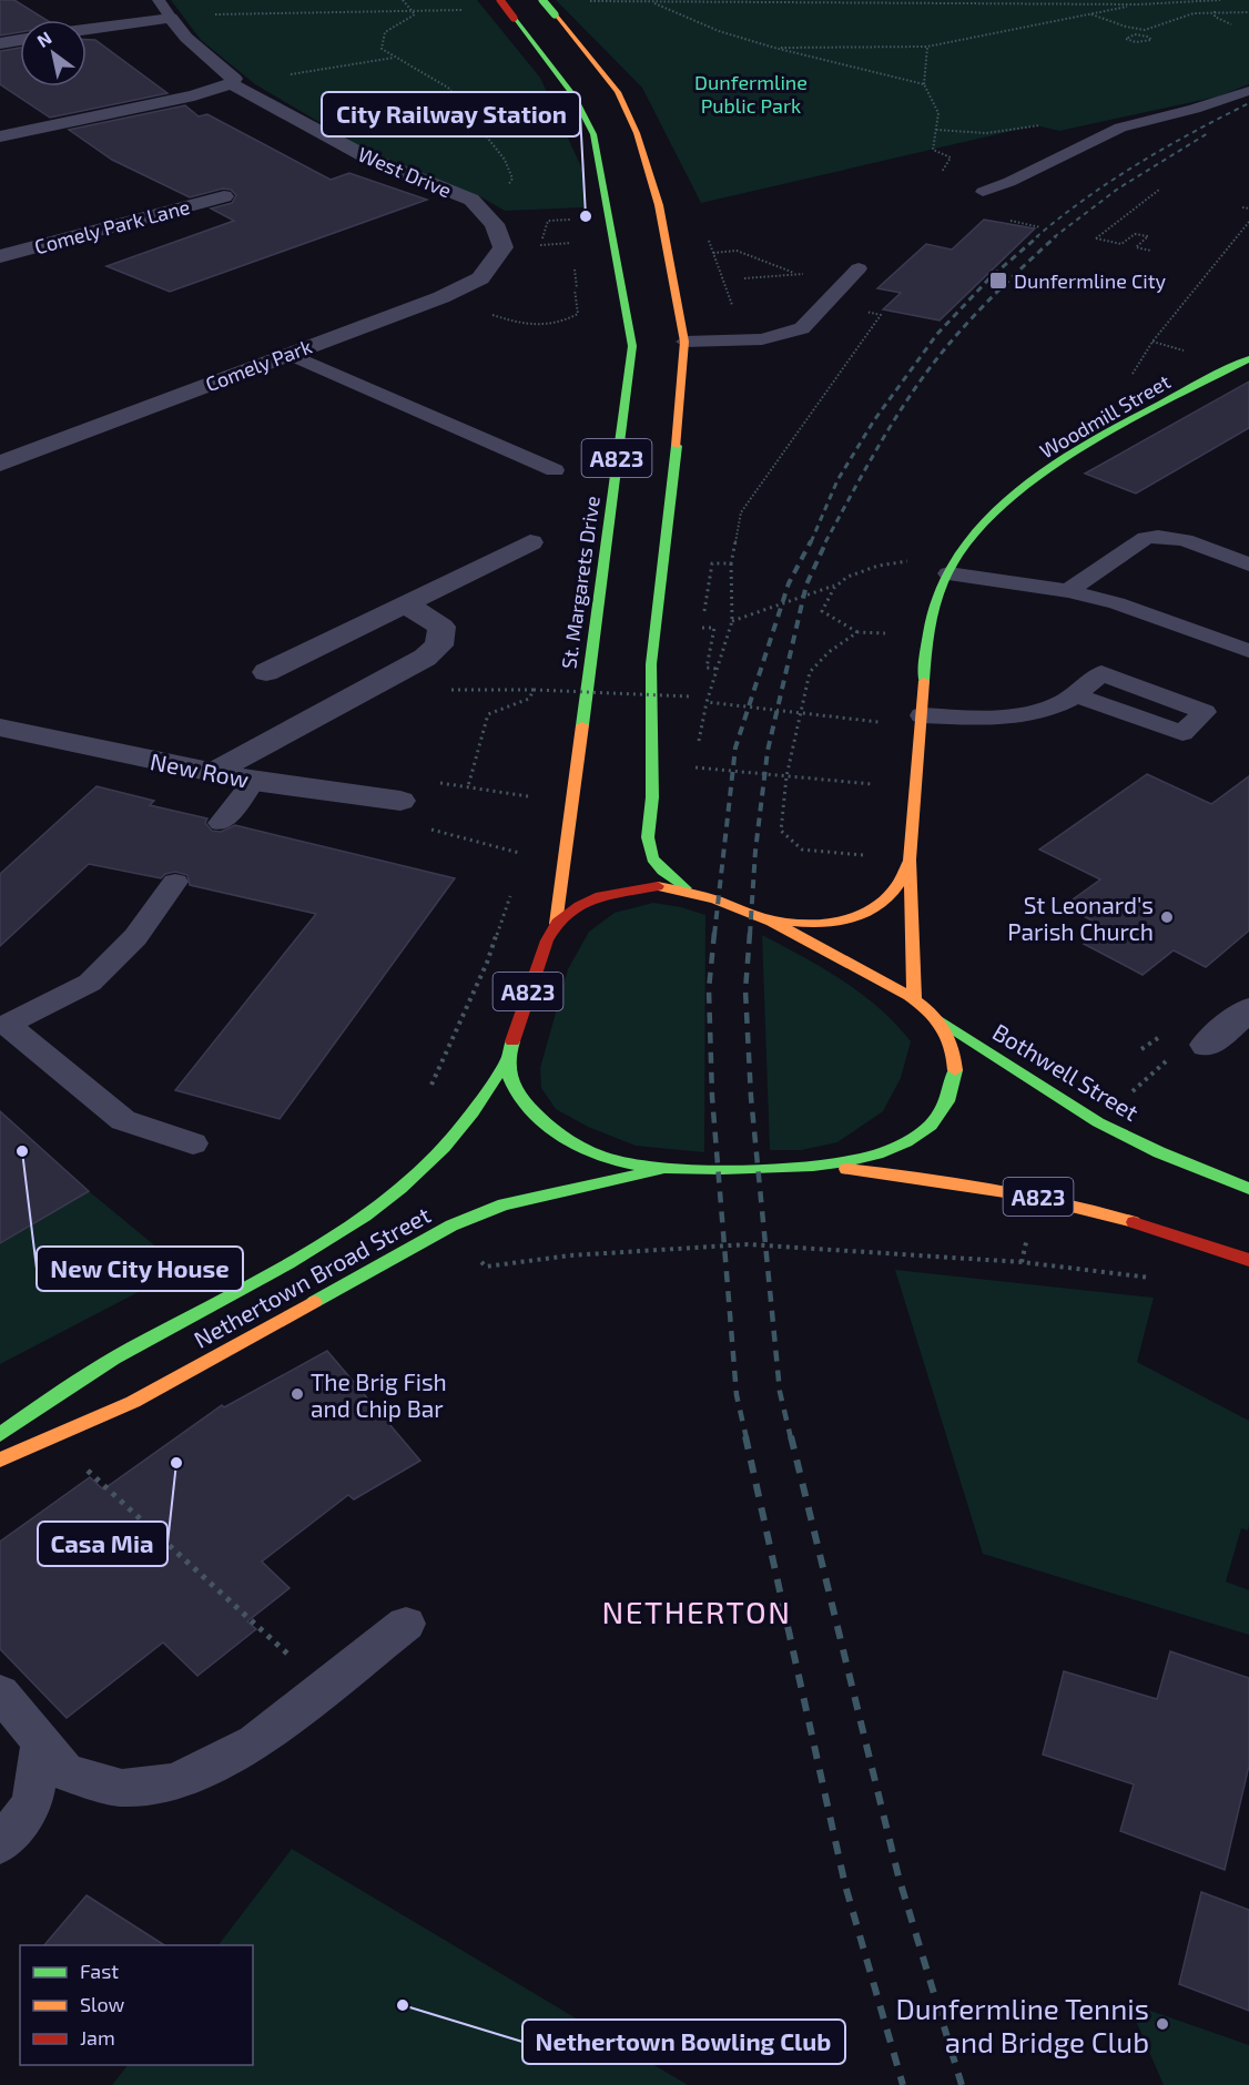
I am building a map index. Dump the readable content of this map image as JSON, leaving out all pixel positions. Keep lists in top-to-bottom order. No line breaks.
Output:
{"streets":{"main road":["Woodmill Street","A823","St. Margarets Drive","Bothwell Street","Nethertown Broad Street"],"street":["West Drive","Comely Park Lane","Comely Park","New Row"]},"crossings":[["West Drive","Comely Park"],["Woodmill Street","A823"],["A823","St. Margarets Drive"],["A823","Bothwell Street"],["A823","Nethertown Broad Street"]],"districts":["NETHERTON"],"parks":["Dunfermline Public Park"],"places":{"other":["City Railway Station","St Leonard's Parish Church","New City House","The Brig Fish and Chip Bar","Casa Mia","Nethertown Bowling Club","Dunfermline Tennis and Bridge Club"],"transit":["Dunfermline City"]},"legend":["Fast","Slow","Jam"],"north":"top left"}
